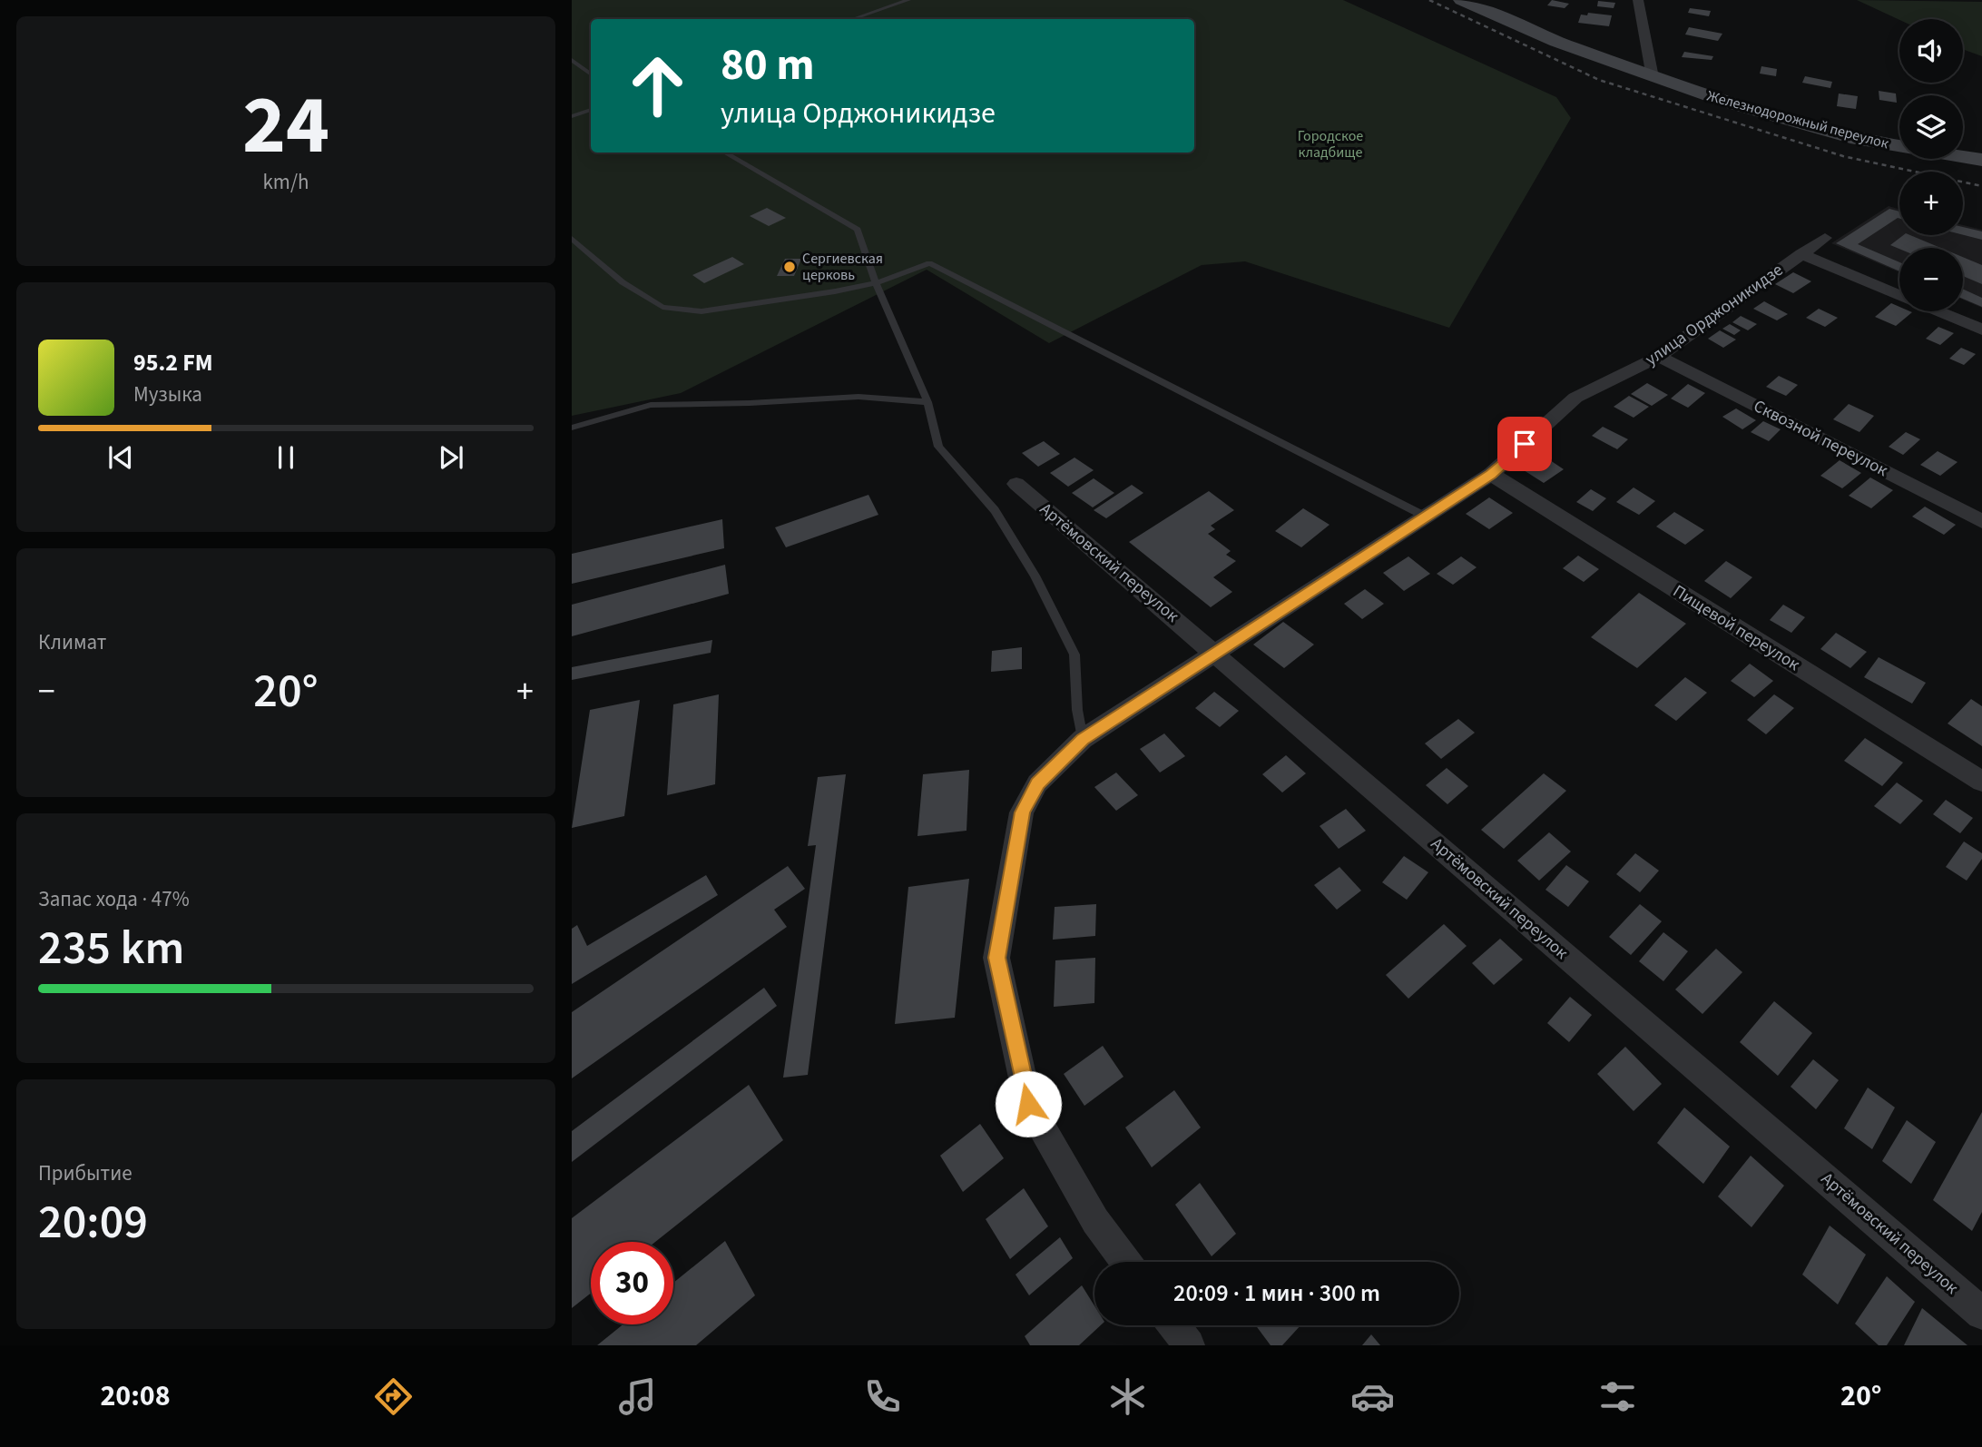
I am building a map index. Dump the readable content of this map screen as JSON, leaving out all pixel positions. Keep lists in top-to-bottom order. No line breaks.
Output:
{"streets":{"street":["Железнодорожный переулок","улица Орджоникидзе","Сквозной переулок","Артёмовский переулок","Пищевой переулок"]},"crossings":[["улица Орджоникидзе","Сквозной переулок"],["улица Орджоникидзе","Артёмовский переулок"],["улица Орджоникидзе","Пищевой переулок"]],"parks":["Городское кладбище"],"places":["Сергиевская церковь"],"page":{"tile":[["24","km/h"],"Климат",["Запас хода · 47%","235 km"],["Прибытие","20:09"]],"map_buttons":["+","−"],"turn":["80 m","улица Орджоникидзе"],"song":["95.2 FM","Музыка"],"heat":["−","20°","+"],"limit":"30","trip":"20:09 · 1 мин · 300 m","tabs":["20:08","20°"]}}
